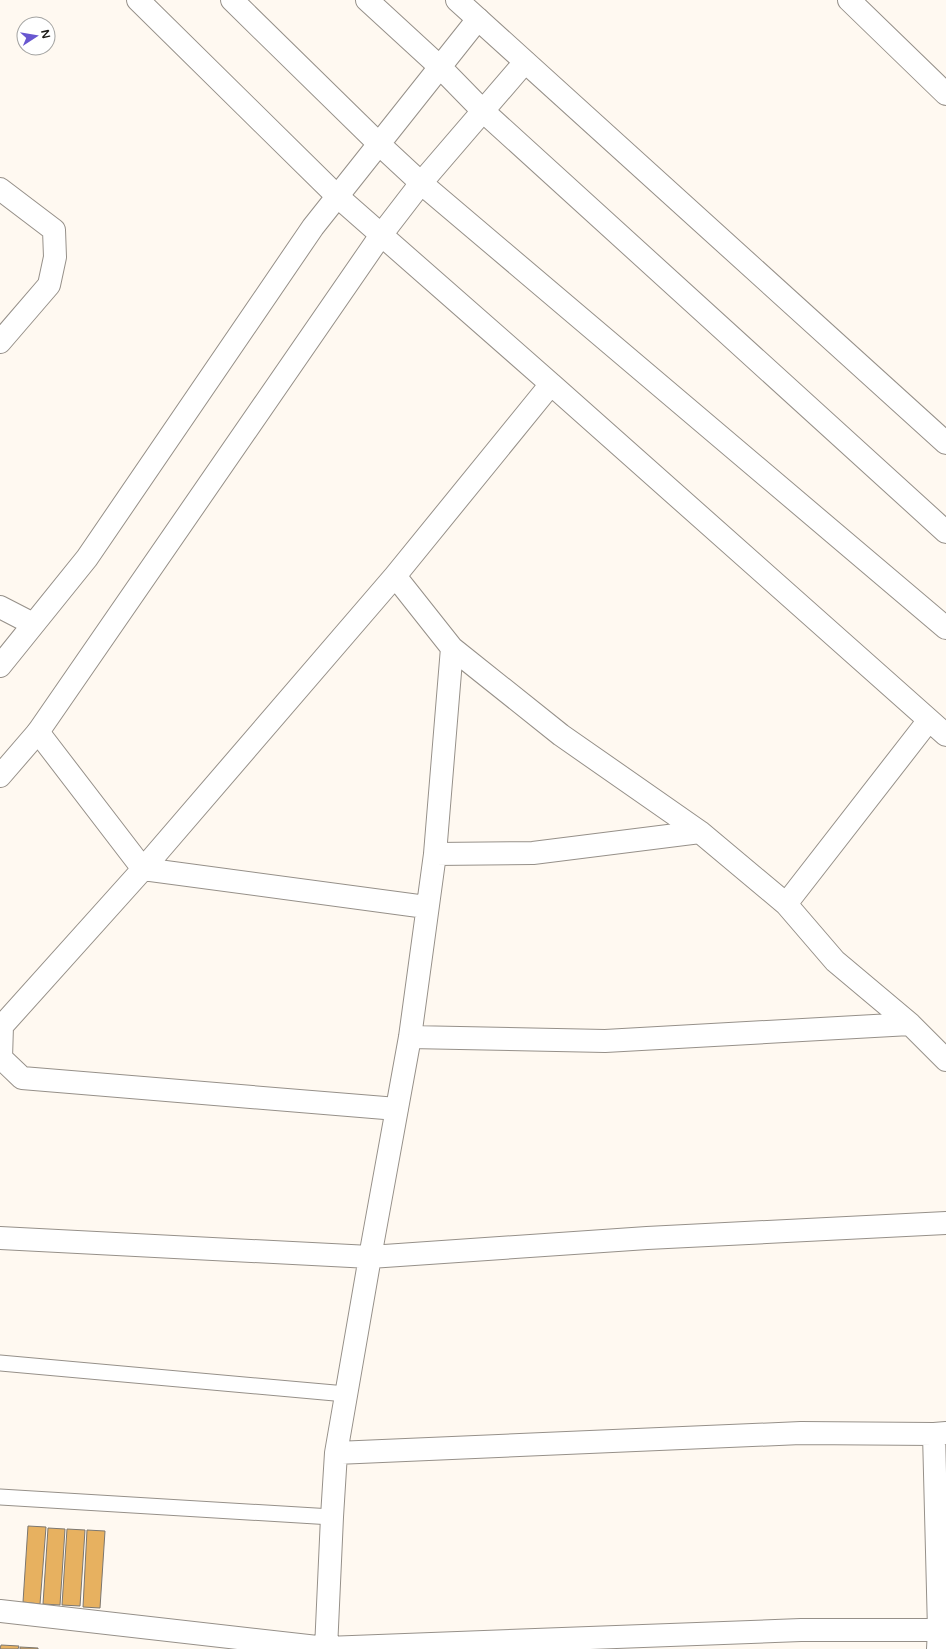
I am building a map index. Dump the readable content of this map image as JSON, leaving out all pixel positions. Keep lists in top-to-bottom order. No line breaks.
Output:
{"north":"right"}
